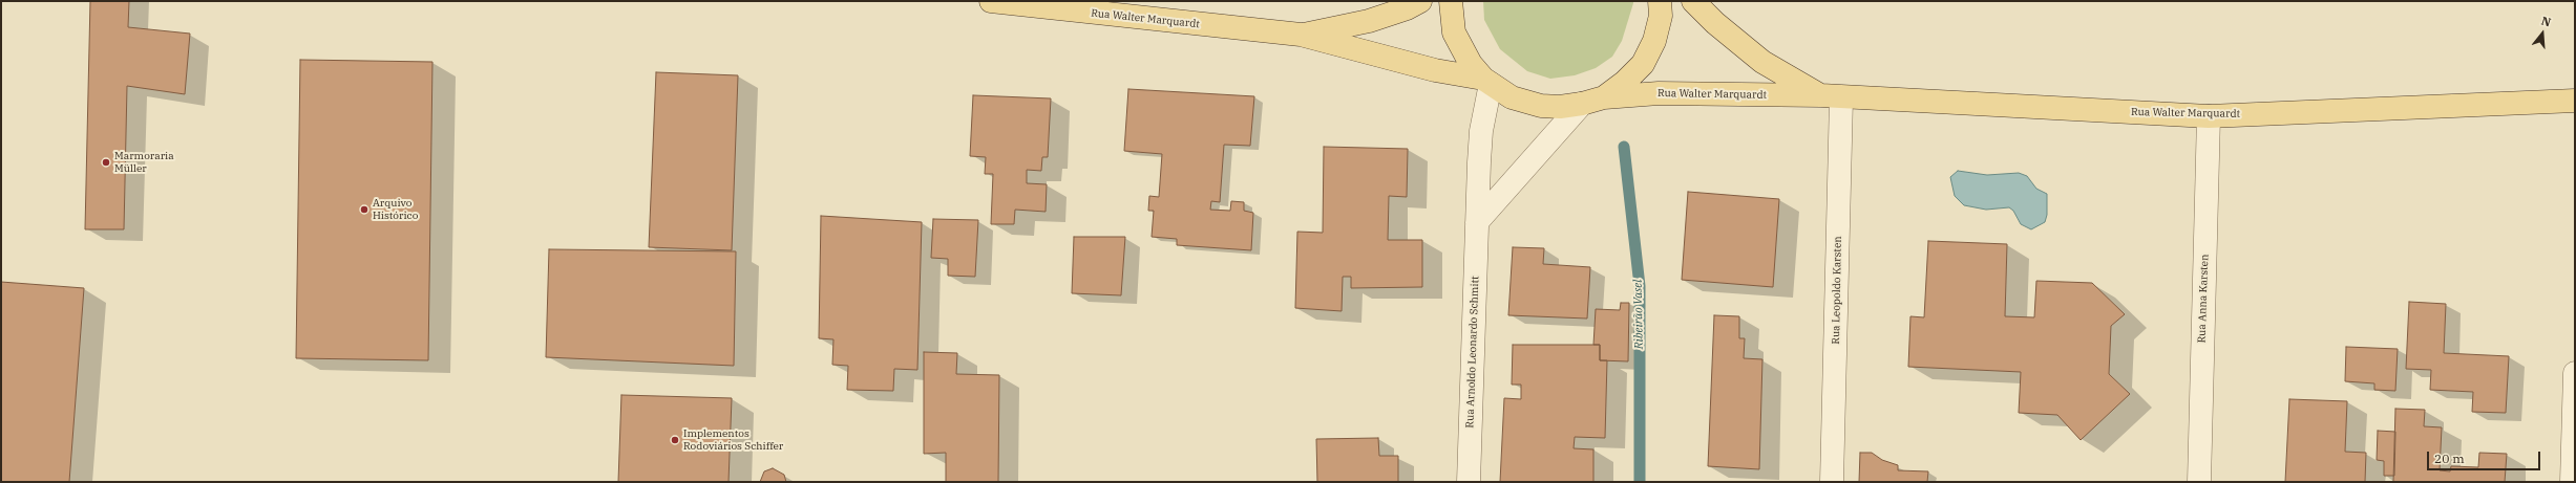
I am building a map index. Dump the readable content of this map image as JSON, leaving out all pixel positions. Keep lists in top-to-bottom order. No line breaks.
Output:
{"streets":{"main road":["Rua Walter Marquardt"],"street":["Rua Leopoldo Karsten","Rua Anna Karsten","Rua Arnoldo Leonardo Schmitt"]},"crossings":[["Rua Walter Marquardt","Rua Leopoldo Karsten"],["Rua Walter Marquardt","Rua Anna Karsten"],["Rua Walter Marquardt","Rua Arnoldo Leonardo Schmitt"]],"water":["Ribeirão Vasel"],"places":["Marmoraria Müller","Arquivo Histórico","Implementos Rodoviários Schiffer"],"scale_bar":"20 m","north":"top"}
